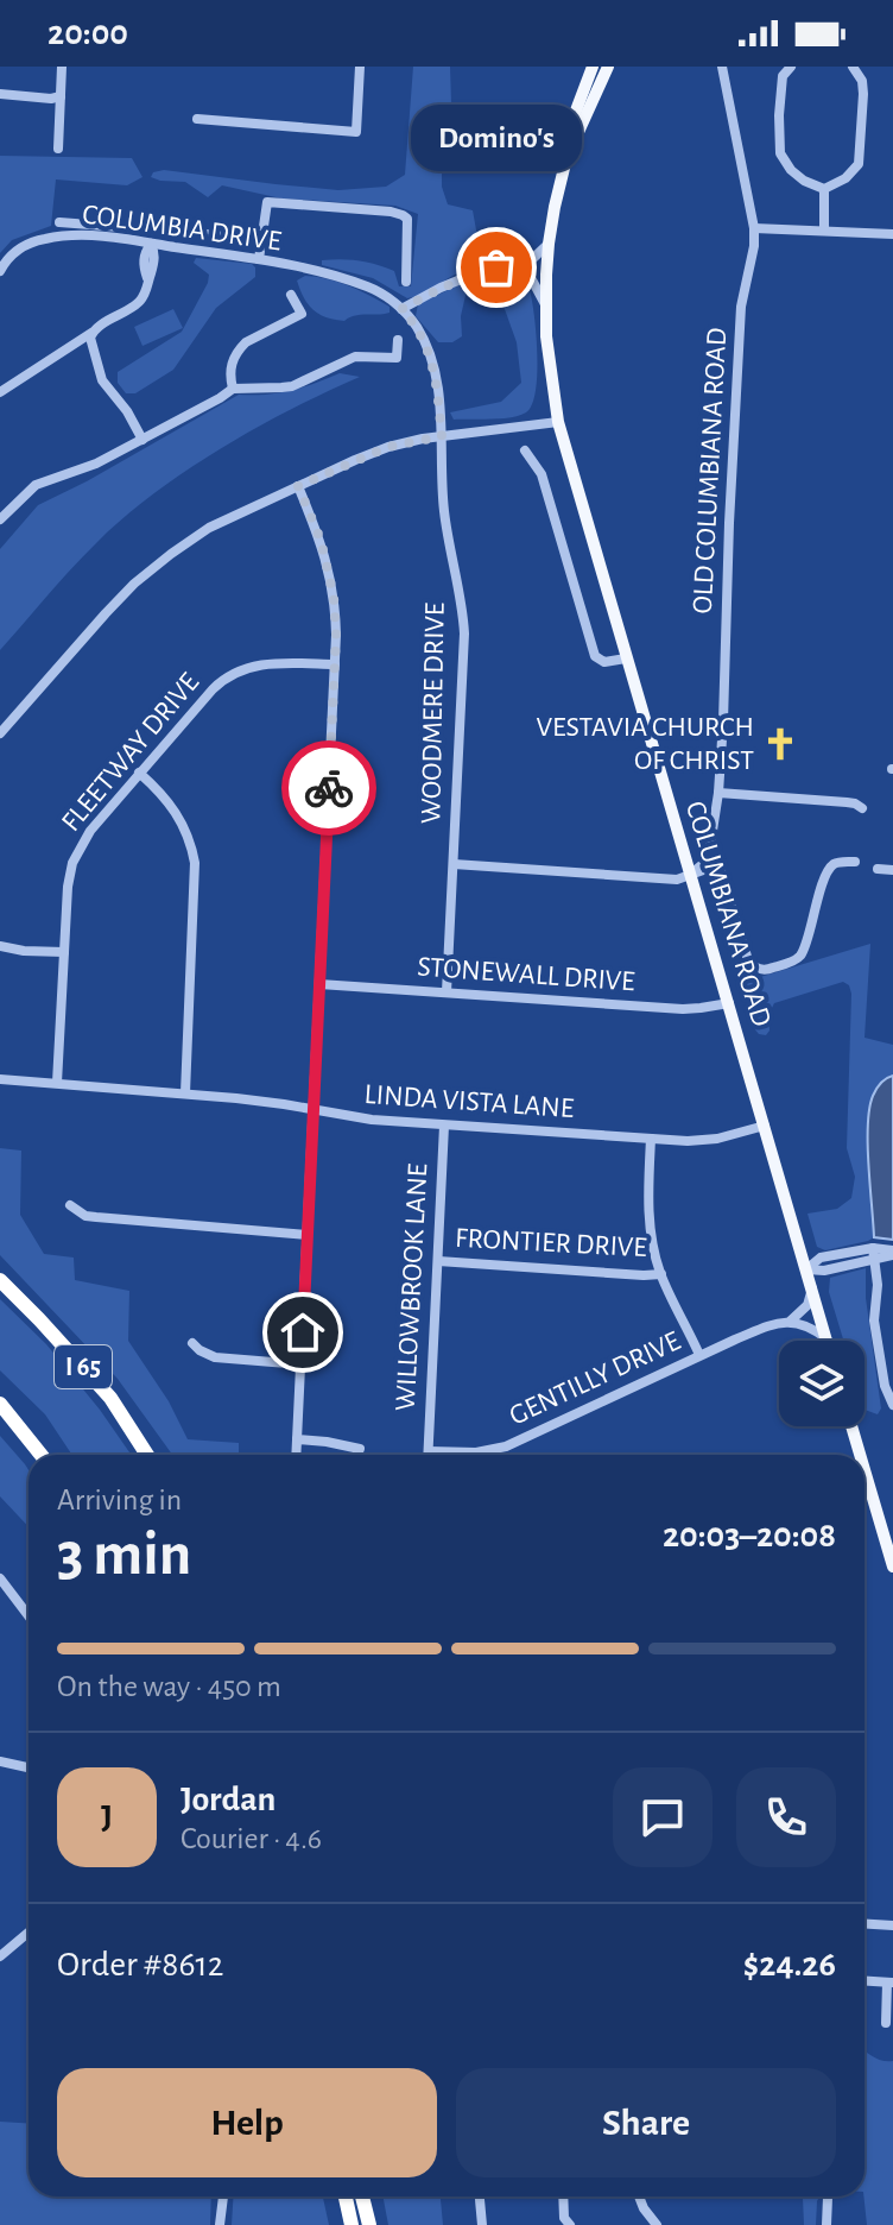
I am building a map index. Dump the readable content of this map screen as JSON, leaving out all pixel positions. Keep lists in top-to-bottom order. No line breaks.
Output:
{"streets":{"highway":["I 65"],"main road":["COLUMBIANA ROAD"],"street":["COLUMBIA DRIVE","OLD COLUMBIANA ROAD","WOODMERE DRIVE","FLEETWAY DRIVE","STONEWALL DRIVE","LINDA VISTA LANE","FRONTIER DRIVE","WILLOWBROOK LANE","GENTILLY DRIVE"]},"crossings":[["COLUMBIA DRIVE","WOODMERE DRIVE"],["OLD COLUMBIANA ROAD","COLUMBIANA ROAD"],["WOODMERE DRIVE","STONEWALL DRIVE"],["FLEETWAY DRIVE","LINDA VISTA LANE"],["COLUMBIANA ROAD","STONEWALL DRIVE"],["COLUMBIANA ROAD","LINDA VISTA LANE"],["LINDA VISTA LANE","WILLOWBROOK LANE"],["FRONTIER DRIVE","WILLOWBROOK LANE"],["WILLOWBROOK LANE","GENTILLY DRIVE"]],"places":{"other":["Domino's"],"church":["VESTAVIA CHURCH OF CHRIST"]},"page":{"status":"20:00","bubble":"Domino's","heading":["3 min","Arriving in","20:03–20:08"],"panel":["Jordan","Courier · 4.6","Order #8612","$24.26"],"bar":"On the way · 450 m","round":"J","buttons":["Help","Share"]}}
